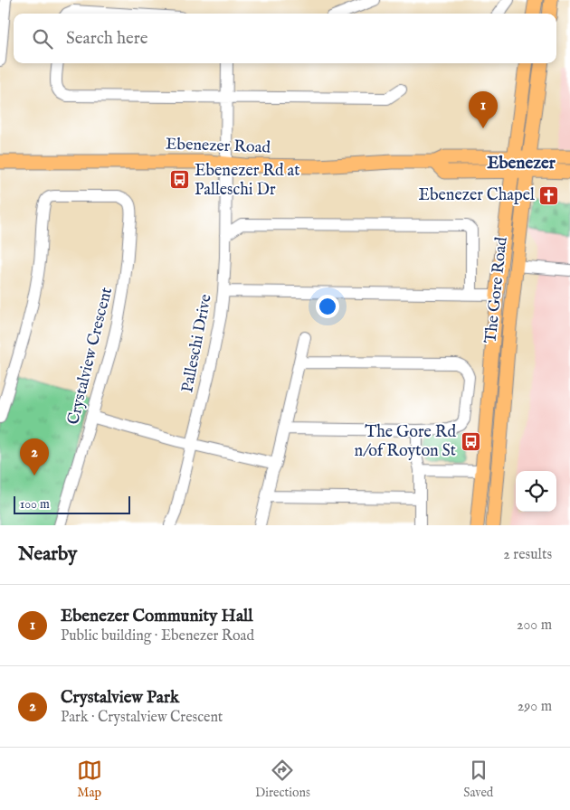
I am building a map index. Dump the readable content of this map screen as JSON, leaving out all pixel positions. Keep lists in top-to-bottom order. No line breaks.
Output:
{"streets":{"main road":["Ebenezer Road","The Gore Road"],"street":["Palleschi Drive","Crystalview Crescent"]},"crossings":[["Ebenezer Road","The Gore Road"],["Ebenezer Road","Palleschi Drive"]],"districts":["Ebenezer"],"places":{"bus stop":["Ebenezer Rd at Palleschi Dr","The Gore Rd n/of Royton St"],"church":["Ebenezer Chapel"]},"scale_bar":"100 m","page":{"search":"Search here","pins":["1","2"],"scale":"100 m","heading":["Nearby","2 results"],"list":[{"mark":"1","name":"Ebenezer Community Hall","note":"Public building · Ebenezer Road","value":"200 m"},{"mark":"2","name":"Crystalview Park","note":"Park · Crystalview Crescent","value":"290 m"}],"nav":["Map","Directions","Saved"]}}
